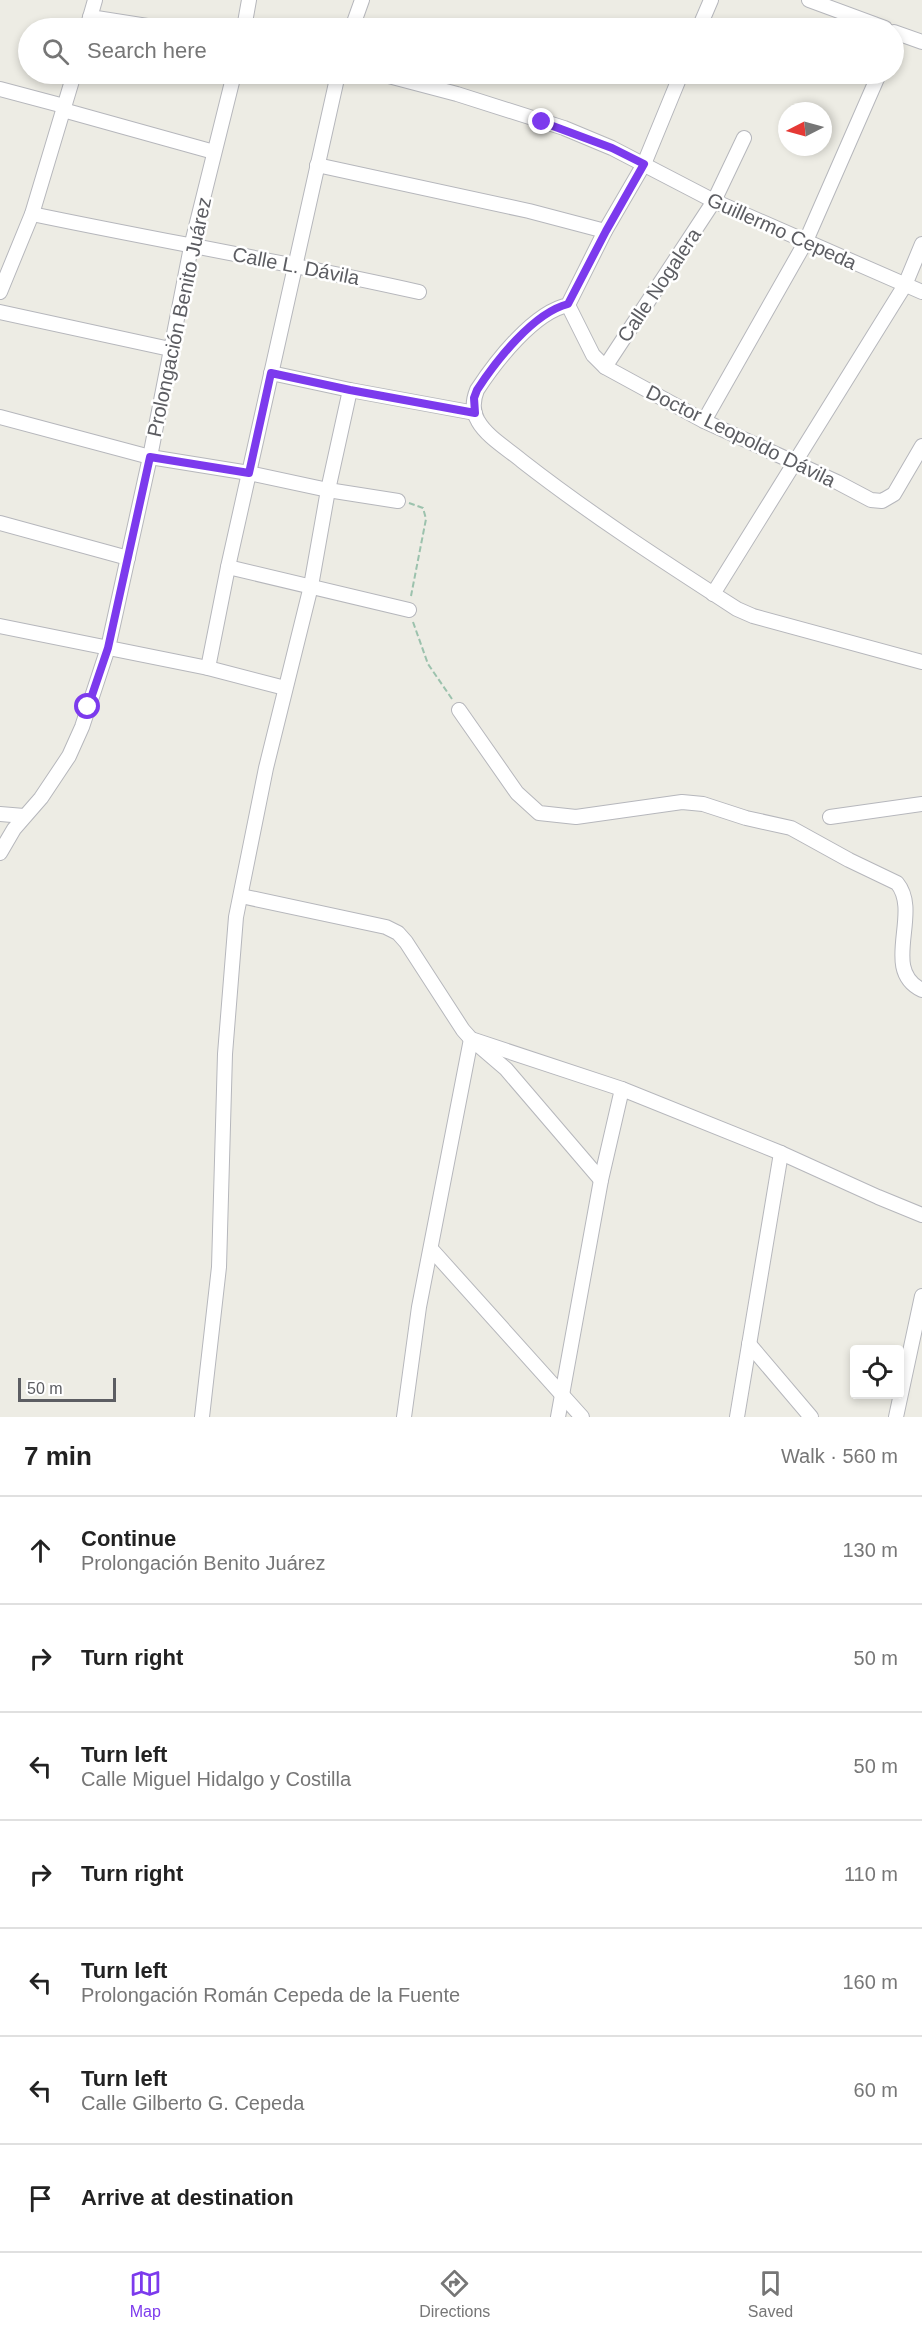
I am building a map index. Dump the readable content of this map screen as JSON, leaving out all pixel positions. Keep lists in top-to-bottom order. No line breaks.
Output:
{"streets":{"street":["Guillermo Cepeda","Calle L. Dávila","Calle Nogalera","Prolongación Benito Juárez","Doctor Leopoldo Dávila"]},"crossings":[["Guillermo Cepeda","Calle Nogalera"],["Calle L. Dávila","Prolongación Benito Juárez"],["Calle Nogalera","Doctor Leopoldo Dávila"]],"scale_bar":"50 m","north":"left","page":{"search":"Search here","scale":"50 m","heading":["7 min","Walk · 560 m"],"list":[["Continue","Prolongación Benito Juárez","130 m"],["Turn right","50 m"],["Turn left","Calle Miguel Hidalgo y Costilla","50 m"],["Turn right","110 m"],["Turn left","Prolongación Román Cepeda de la Fuente","160 m"],["Turn left","Calle Gilberto G. Cepeda","60 m"],"Arrive at destination"],"nav":["Map","Directions","Saved"]}}
